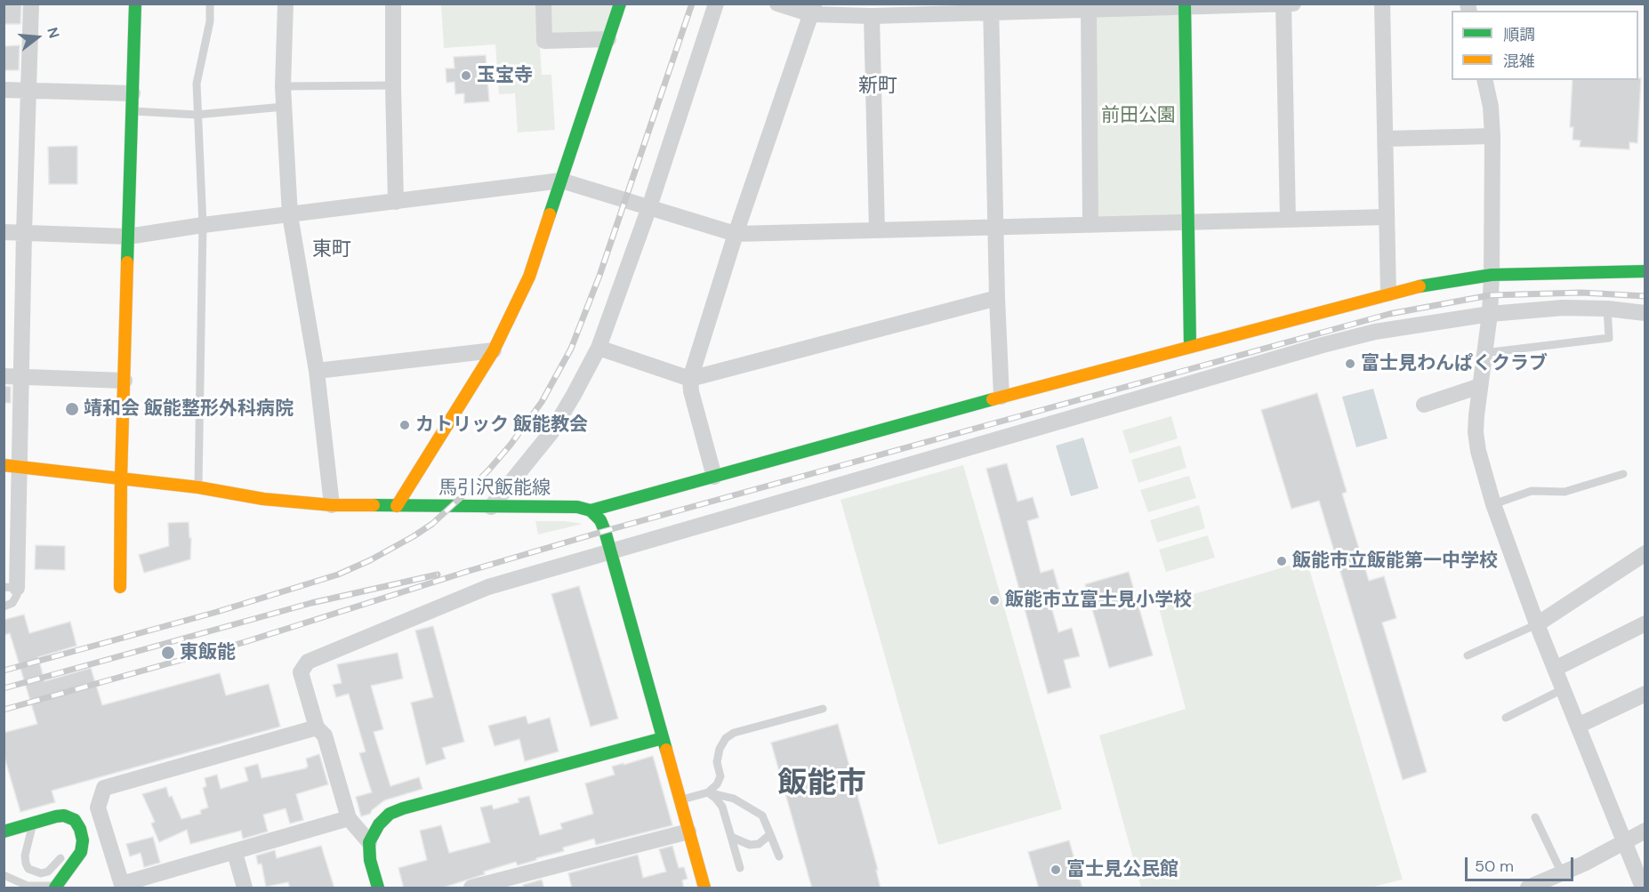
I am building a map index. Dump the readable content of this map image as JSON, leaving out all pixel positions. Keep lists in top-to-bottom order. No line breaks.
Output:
{"streets":{"street":["馬引沢飯能線"]},"districts":["新町","東町","飯能市"],"parks":["前田公園"],"places":["玉宝寺","富士見わんぱくクラブ","靖和会 飯能整形外科病院","カトリック 飯能教会","飯能市立飯能第一中学校","飯能市立富士見小学校","東飯能","富士見公民館"],"legend":["順調","混雑"],"scale_bar":"50 m","north":"right"}
